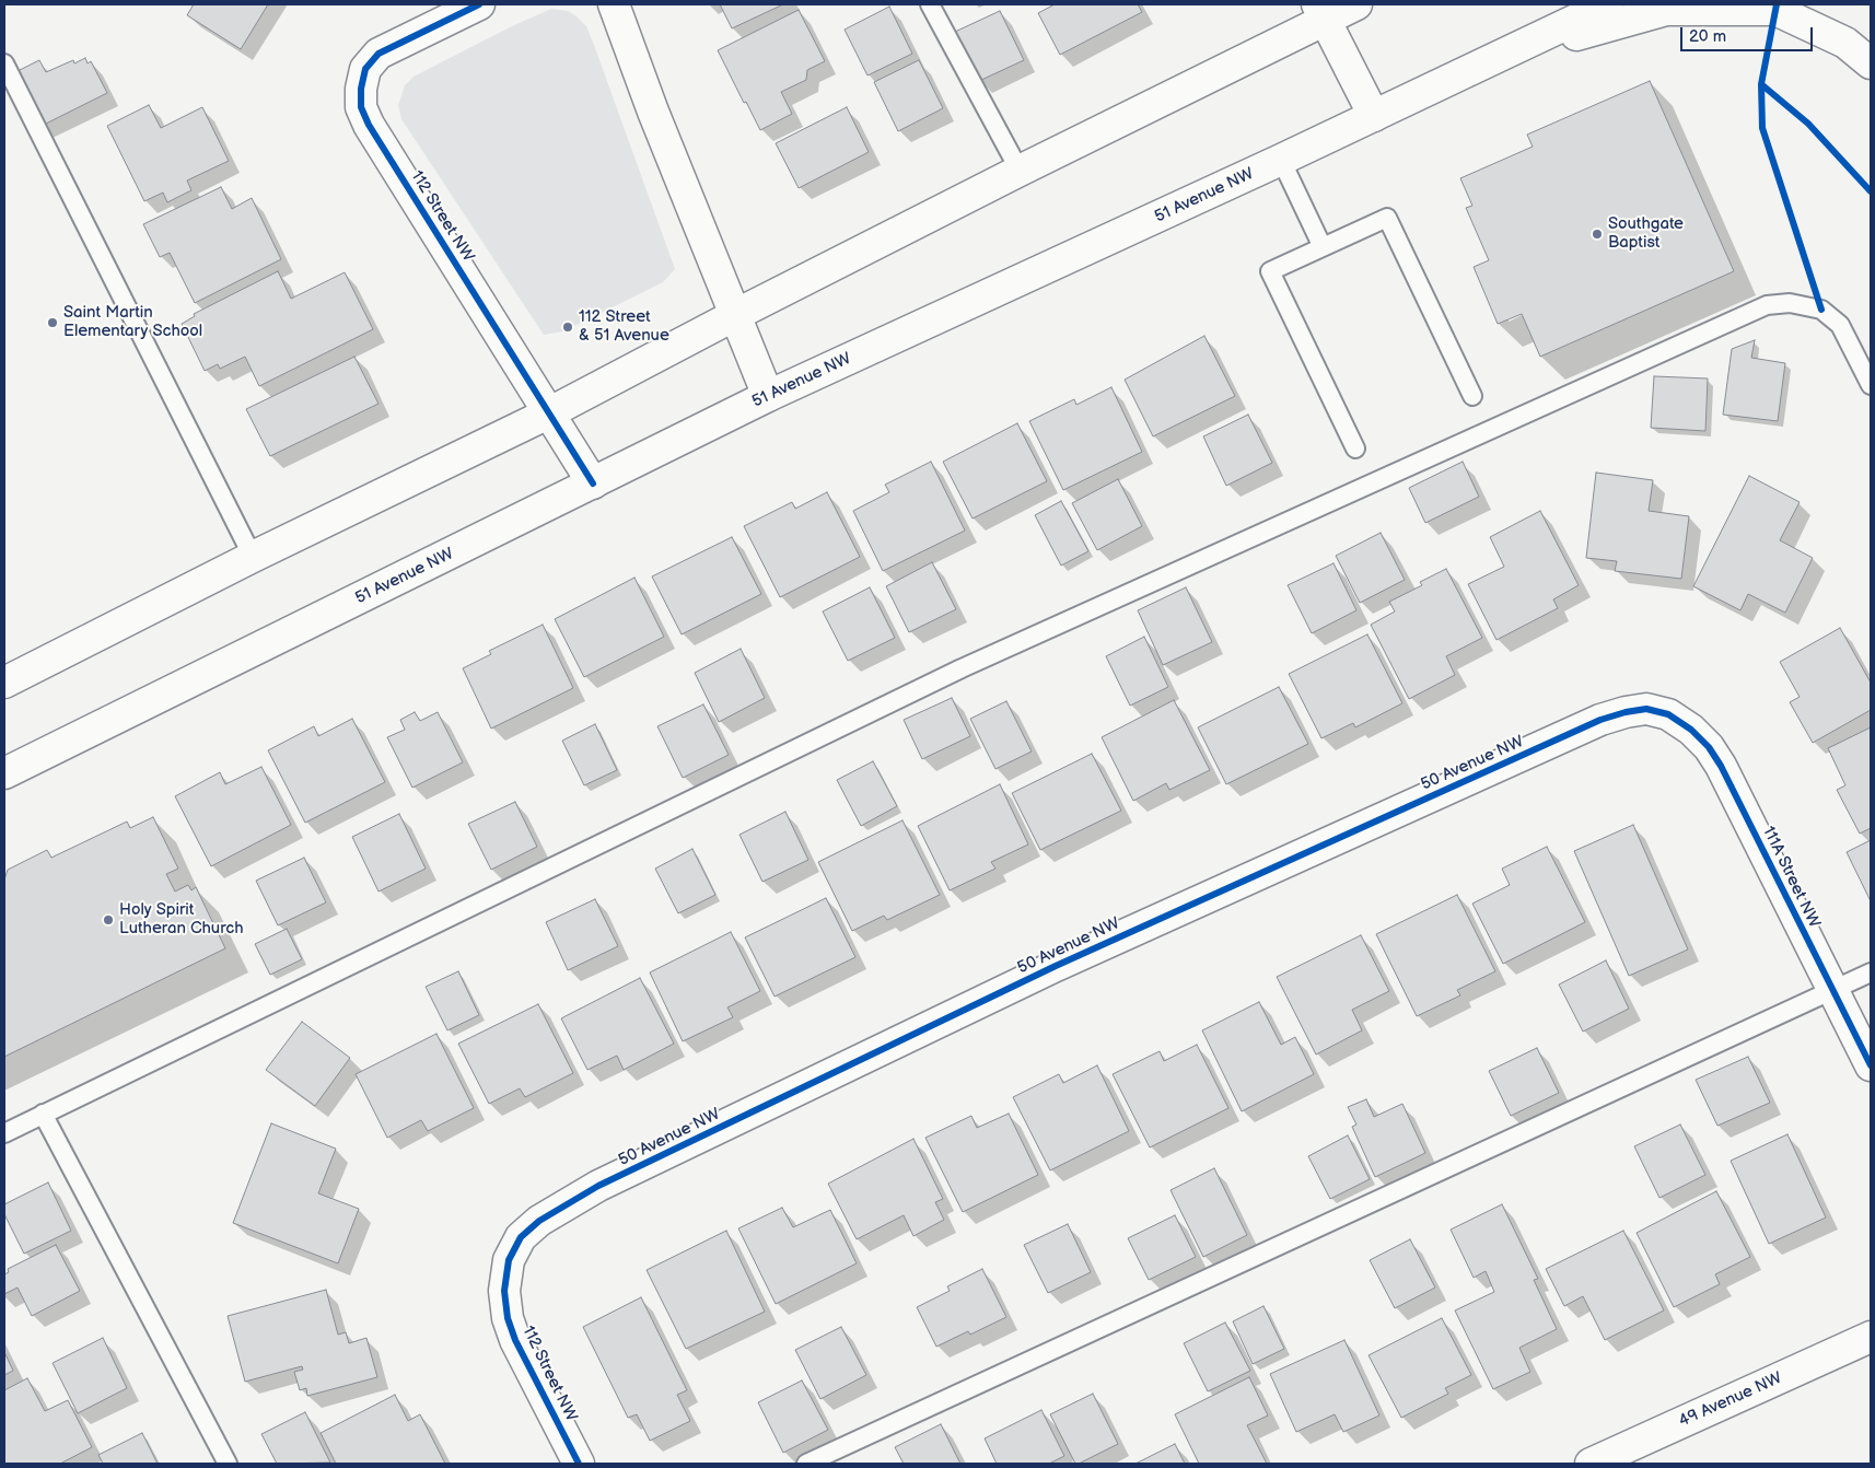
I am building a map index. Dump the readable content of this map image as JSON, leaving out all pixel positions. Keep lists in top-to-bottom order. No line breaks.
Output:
{"streets":{"main road":["51 Avenue NW","112 Street NW","50 Avenue NW","111A Street NW","49 Avenue NW"]},"crossings":[["51 Avenue NW","112 Street NW"],["112 Street NW","50 Avenue NW"],["50 Avenue NW","111A Street NW"]],"places":["Southgate Baptist","Saint Martin Elementary School","112 Street & 51 Avenue","Holy Spirit Lutheran Church"],"scale_bar":"20 m"}
